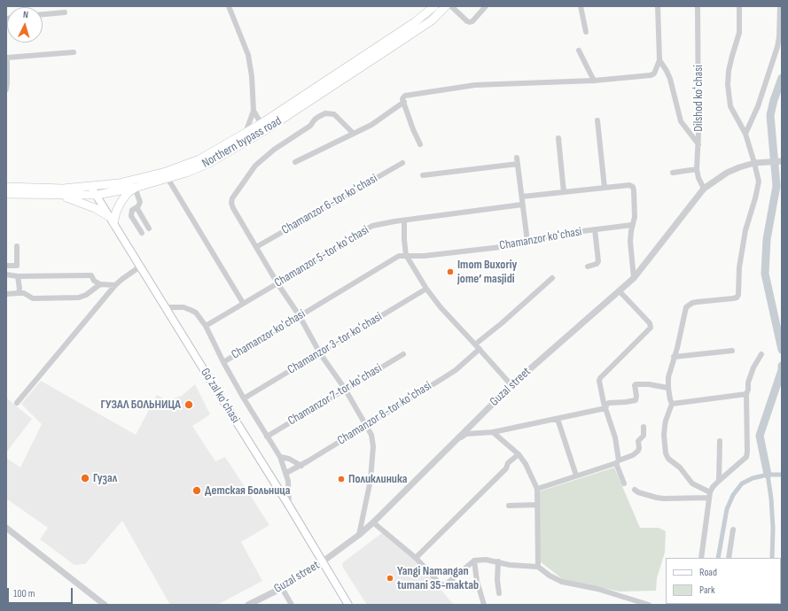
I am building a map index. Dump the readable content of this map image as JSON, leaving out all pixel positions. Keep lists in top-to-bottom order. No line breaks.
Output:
{"streets":{"main road":["Northern bypass road","Goʻzal koʻchasi"],"street":["Dilshod koʻchasi","Chamanzor 6-tor koʻchasi","Chamanzor koʻchasi","Chamanzor 5-tor koʻchasi","Chamanzor 3-tor koʻchasi","Guzal street","Chamanzor 7-tor koʻchasi","Chamanzor 8-tor koʻchasi"]},"crossings":[["Dilshod koʻchasi","Guzal street"],["Northern bypass road","Goʻzal koʻchasi"],["Guzal street","Goʻzal koʻchasi"]],"places":["Imom Buxoriy jome’ masjidi","ГУЗАЛ БОЛЬНИЦА","Гузал","Поликлиника","Детская Больница","Yangi Namangan tumani 35-maktab"],"legend":["Road","Park"],"scale_bar":"100 m","north":"top"}
